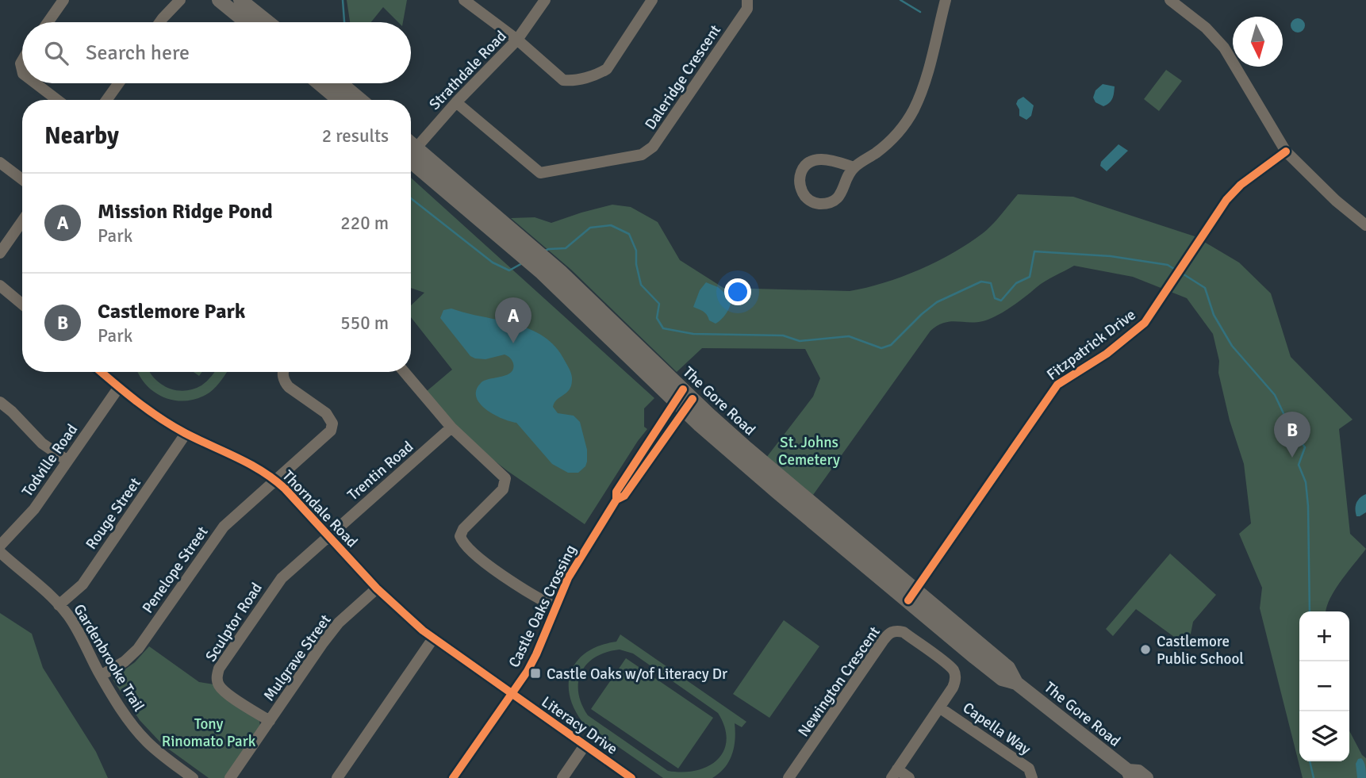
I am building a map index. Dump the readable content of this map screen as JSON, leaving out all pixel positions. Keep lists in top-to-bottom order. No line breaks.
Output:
{"streets":{"main road":["The Gore Road"],"street":["Strathdale Road","Daleridge Crescent","Fitzpatrick Drive","Todville Road","Trentin Road","Thorndale Road","Rouge Street","Penelope Street","Castle Oaks Crossing","Sculptor Road","Gardenbrooke Trail","Mulgrave Street","Newington Crescent","Literacy Drive","Capella Way"]},"crossings":[["Strathdale Road","Daleridge Crescent"],["Fitzpatrick Drive","The Gore Road"],["The Gore Road","Castle Oaks Crossing"],["Todville Road","Thorndale Road"],["Trentin Road","Thorndale Road"],["Trentin Road","Sculptor Road"],["Thorndale Road","Rouge Street"],["Thorndale Road","Penelope Street"],["Thorndale Road","Castle Oaks Crossing"],["Thorndale Road","Sculptor Road"],["Thorndale Road","Mulgrave Street"],["Thorndale Road","Literacy Drive"],["Rouge Street","Gardenbrooke Trail"],["Penelope Street","Gardenbrooke Trail"],["Castle Oaks Crossing","Literacy Drive"],["Sculptor Road","Mulgrave Street"],["Newington Crescent","Capella Way"]],"parks":["St. Johns Cemetery","Tony Rinomato Park"],"places":{"other":["Castlemore Public School"],"transit":["Castle Oaks w/of Literacy Dr"]},"north":"bottom","page":{"search":"Search here","heading":["Nearby","2 results"],"list":[{"mark":"A","name":"Mission Ridge Pond","note":"Park","value":"220 m"},{"mark":"B","name":"Castlemore Park","note":"Park","value":"550 m"}],"pins":["A","B"],"map_buttons":["+","−"]}}
